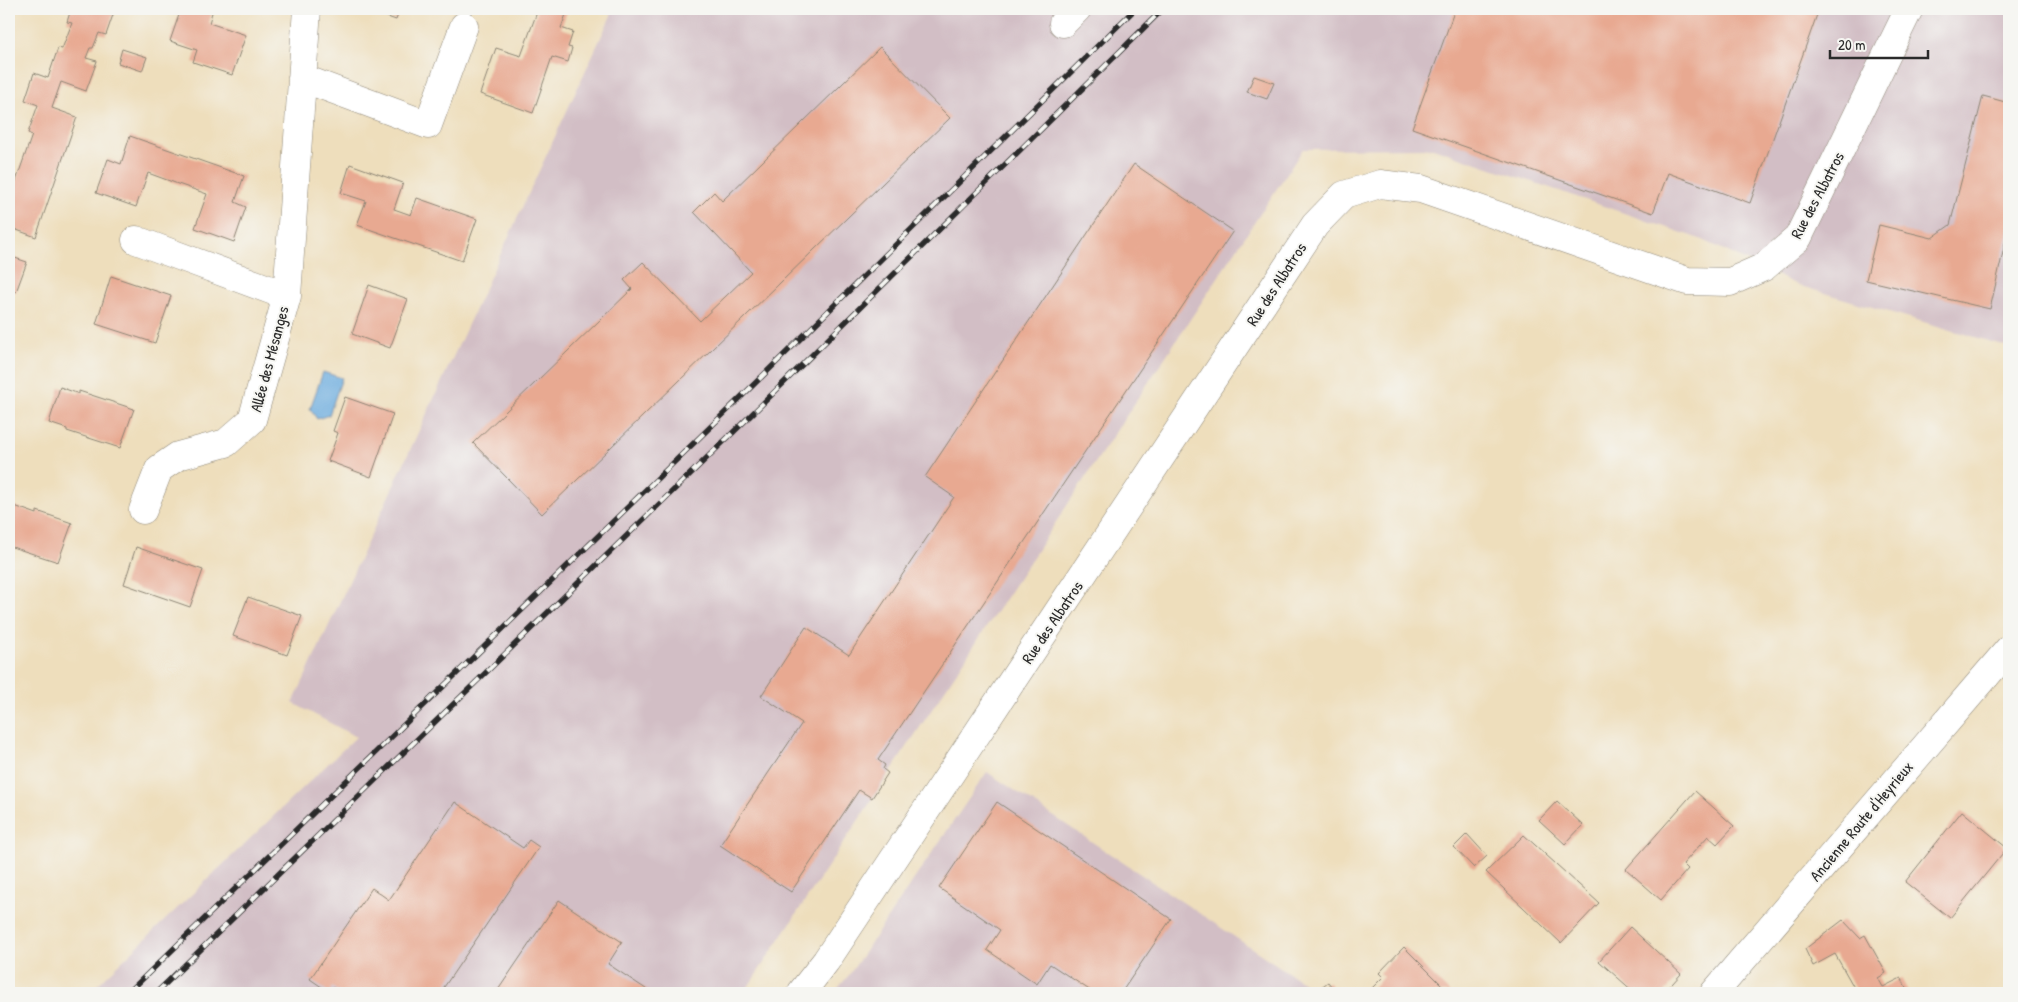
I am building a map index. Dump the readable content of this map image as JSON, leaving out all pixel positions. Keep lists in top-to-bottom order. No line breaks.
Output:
{"streets":{"street":["Rue des Albatros","Allée des Mésanges","Ancienne Route d'Heyrieux"]},"scale_bar":"20 m"}
